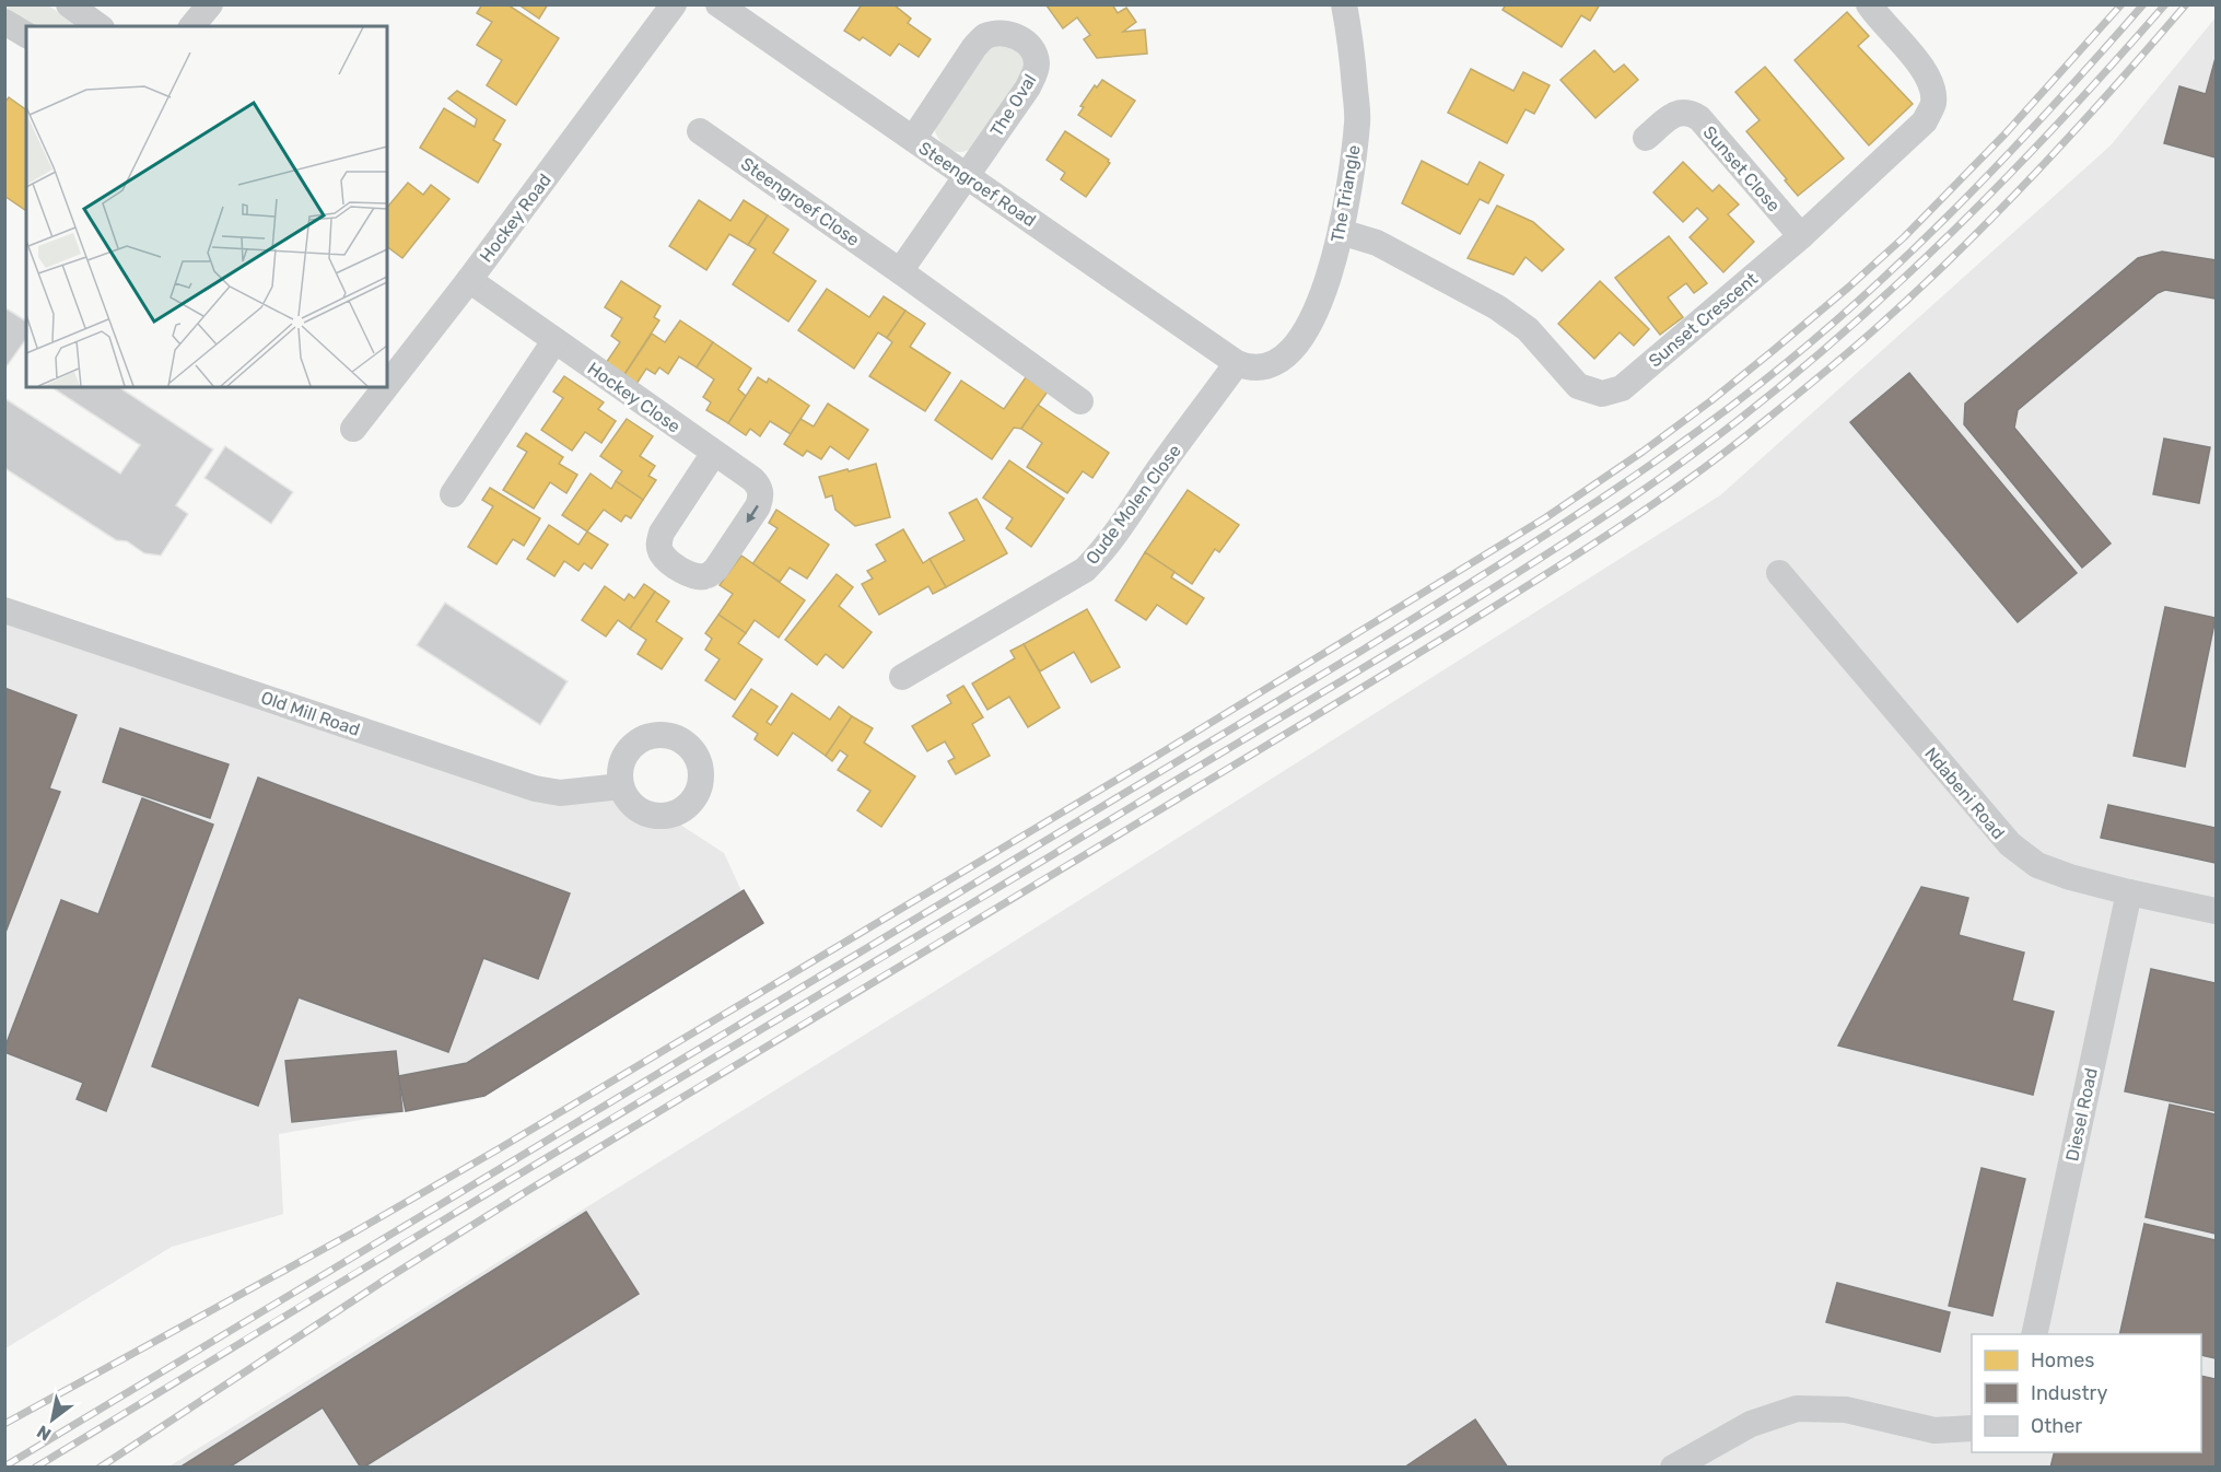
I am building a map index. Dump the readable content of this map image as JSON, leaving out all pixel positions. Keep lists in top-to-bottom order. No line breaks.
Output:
{"streets":{"street":["The Oval","Sunset Close","Steengroef Road","The Triangle","Steengroef Close","Hockey Road","Sunset Crescent","Hockey Close","Oude Molen Close","Old Mill Road","Ndabeni Road","Diesel Road"]},"crossings":[["The Oval","Steengroef Road"],["Sunset Close","Sunset Crescent"],["Steengroef Road","The Triangle"],["Steengroef Road","Oude Molen Close"],["The Triangle","Sunset Crescent"],["The Triangle","Oude Molen Close"],["Hockey Road","Hockey Close"],["Ndabeni Road","Diesel Road"]],"legend":["Homes","Industry","Other"],"north":"bottom left"}
